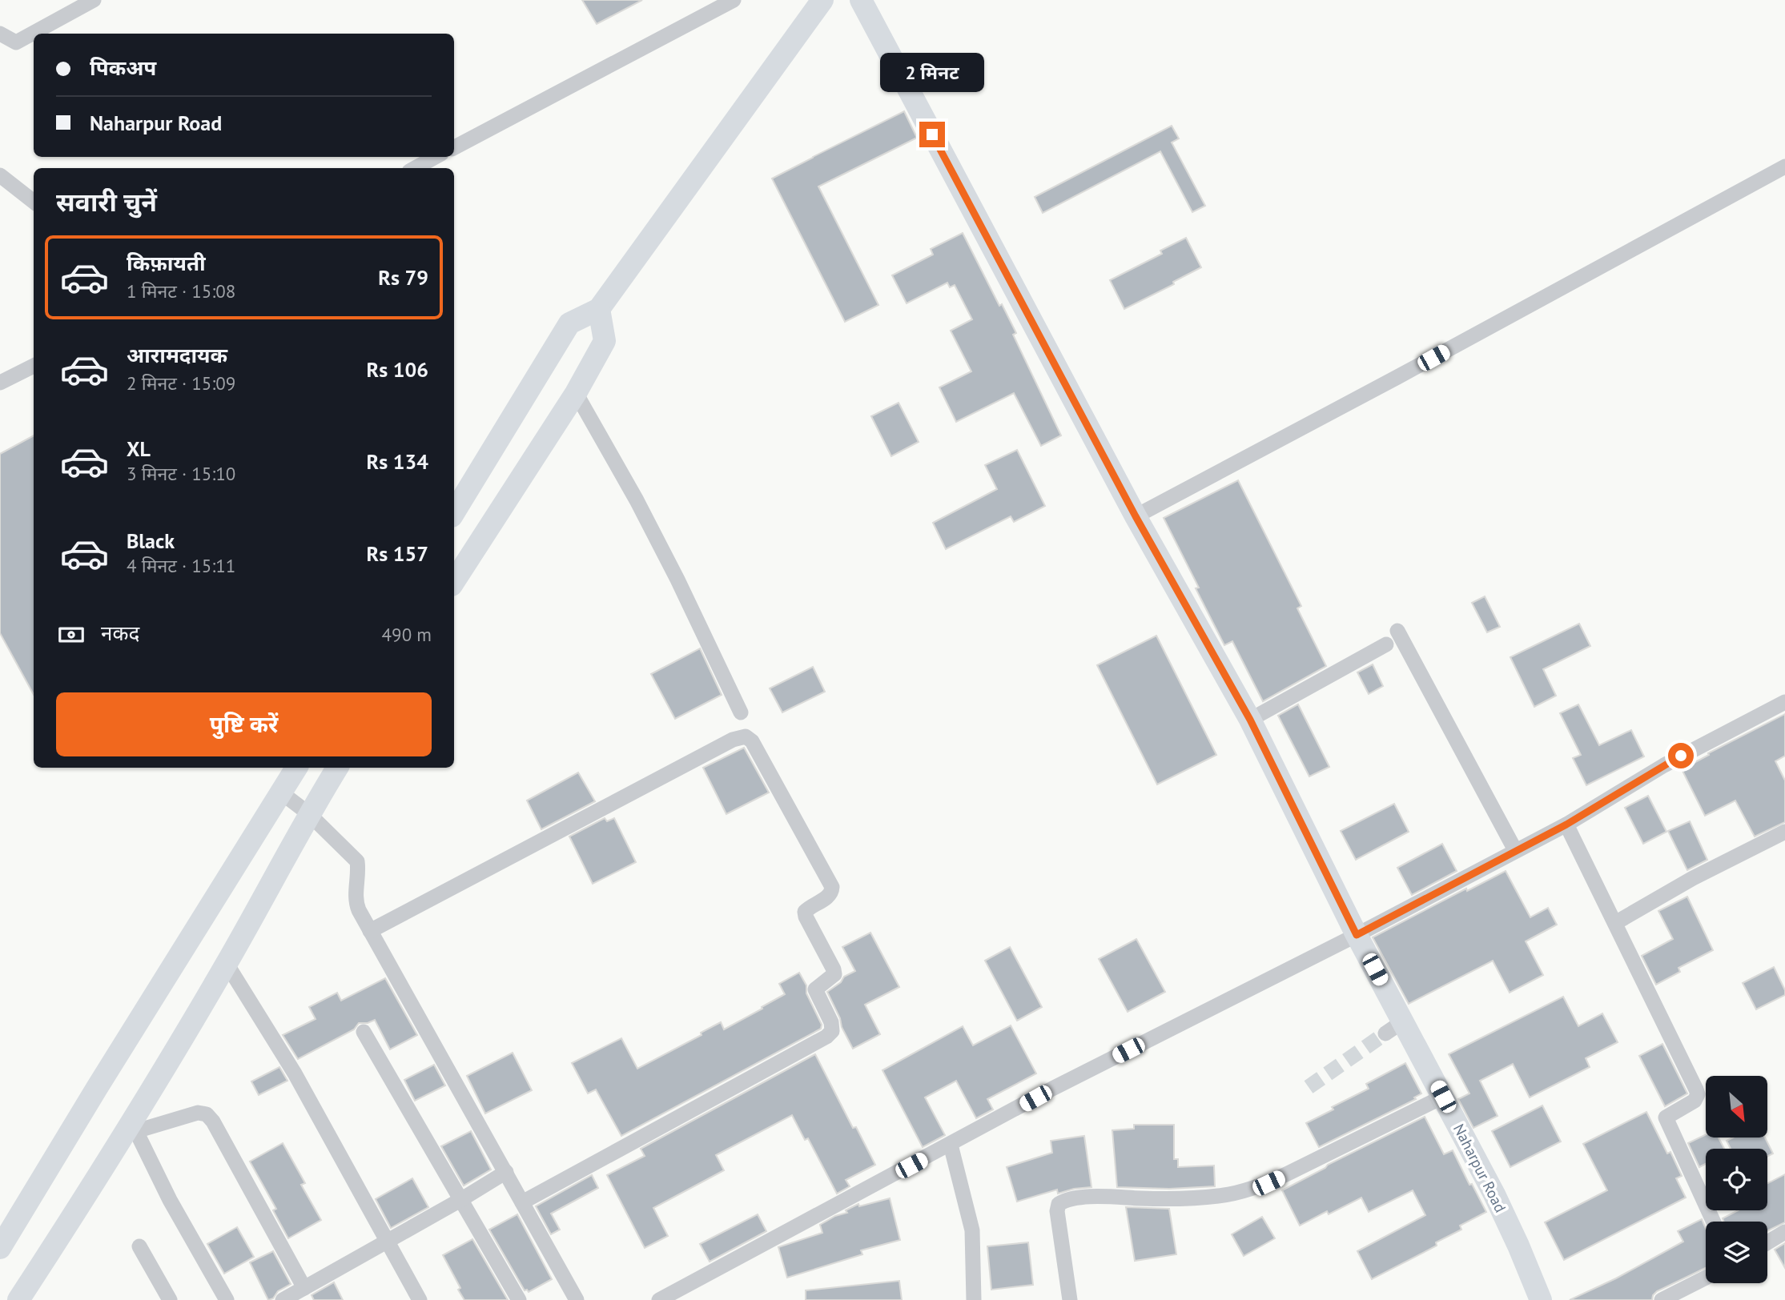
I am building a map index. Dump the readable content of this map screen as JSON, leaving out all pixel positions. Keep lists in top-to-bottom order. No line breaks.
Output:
{"streets":{"street":["Naharpur Road"]},"north":"bottom right","page":{"banner":["पिकअप","Naharpur Road"],"bubble":"2 मिनट","heading":"सवारी चुनें","list":[{"name":"किफ़ायती","note":"1 मिनट · 15:08","value":"Rs 79"},{"name":"आरामदायक","note":"2 मिनट · 15:09","value":"Rs 106"},{"name":"XL","note":"3 मिनट · 15:10","value":"Rs 134"},{"name":"Black","note":"4 मिनट · 15:11","value":"Rs 157"}],"pay":["नकद","490 m"],"buttons":"पुष्टि करें"}}
